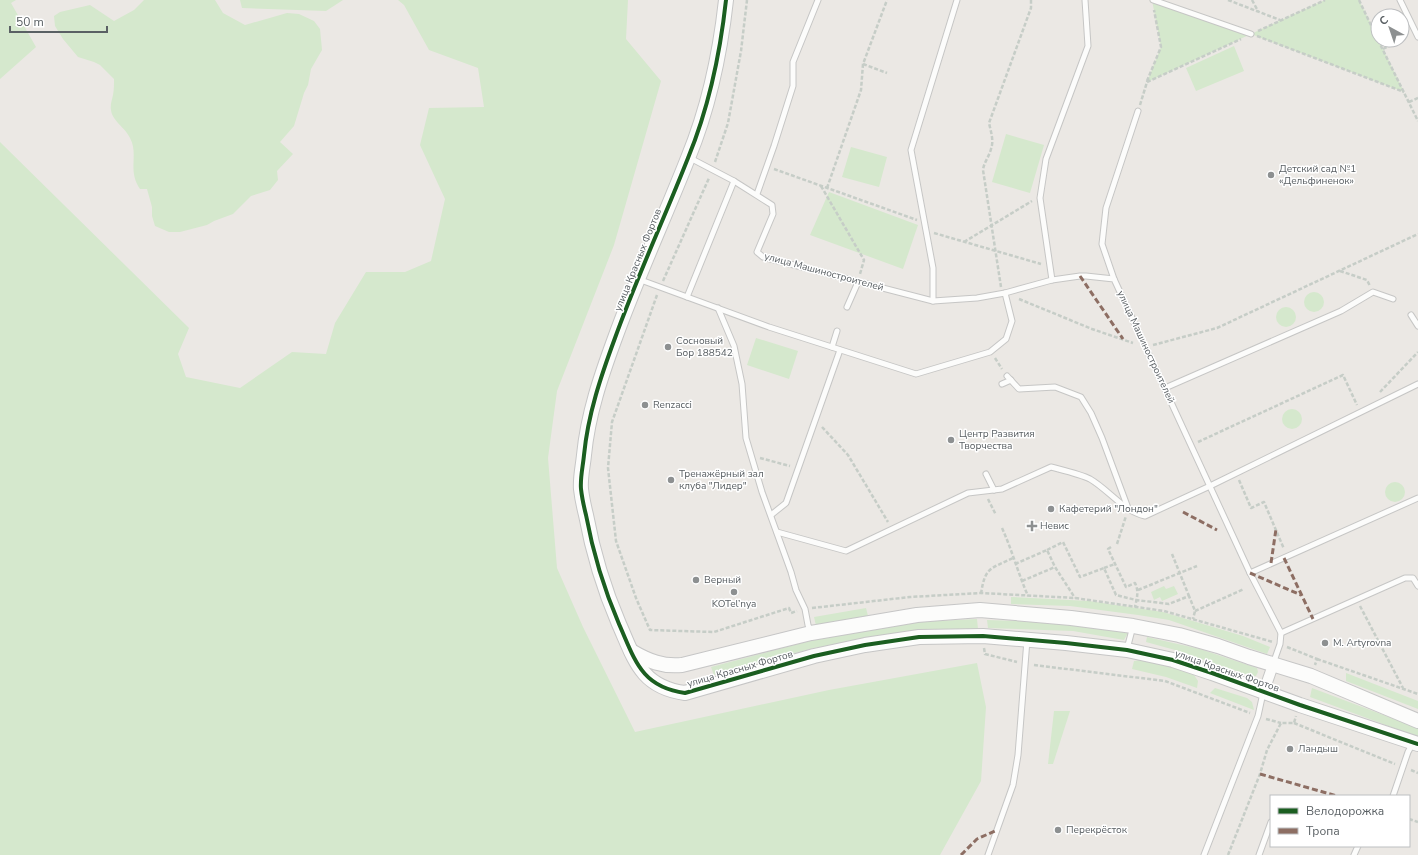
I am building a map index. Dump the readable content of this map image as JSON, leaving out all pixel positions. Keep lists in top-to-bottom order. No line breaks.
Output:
{"streets":{"street":["улица Красных Фортов"],"lane":["улица Машиностроителей"]},"crossings":[["улица Красных Фортов","улица Машиностроителей"]],"places":{"other":["Детский сад №1 «Дельфиненок»","Сосновый Бор 188542","Renzacci","Центр Развития Творчества","Тренажёрный зал клуба \"Лидер\"","Кафетерий \"Лондон\"","Верный","KOTel’nya","M. Artyrovna","Ландыш","Перекрёсток"],"health":["Невис"]},"legend":["Велодорожка","Тропа"],"scale_bar":"50 m","north":"top left"}
